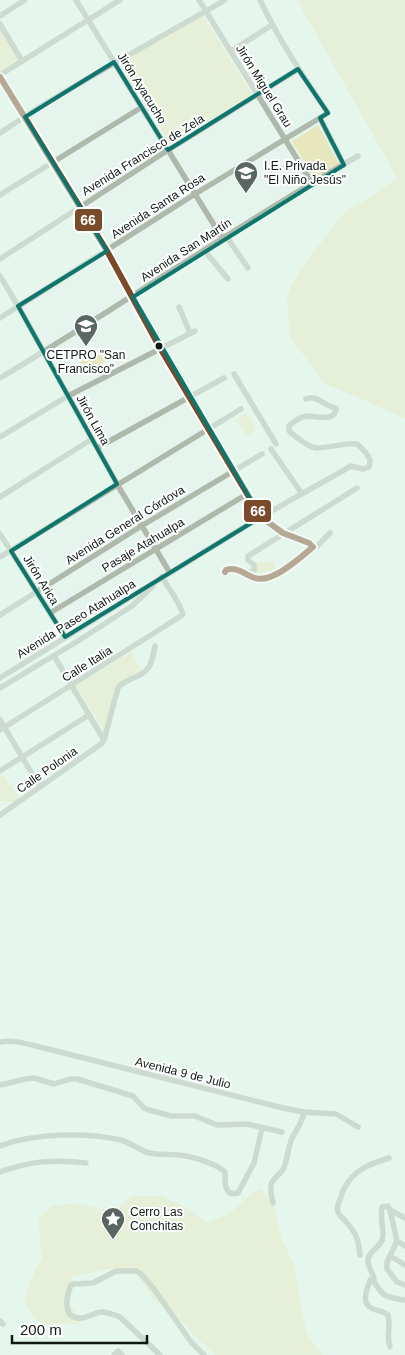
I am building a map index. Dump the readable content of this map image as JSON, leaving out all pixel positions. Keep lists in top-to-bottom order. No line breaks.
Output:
{"streets":{"street":["Jirón Miguel Grau","Jirón Ayacucho","Avenida Francisco de Zela","Avenida Santa Rosa","Avenida San Martín","Jirón Lima","Avenida General Córdova","Pasaje Atahualpa","Jirón Arica","Avenida Paseo Atahualpa","Calle Italia","Calle Polonia","Avenida 9 de Julio"]},"crossings":[["Jirón Miguel Grau","Avenida Francisco de Zela"],["Jirón Miguel Grau","Avenida Santa Rosa"],["Jirón Miguel Grau","Avenida San Martín"],["Jirón Ayacucho","Avenida Francisco de Zela"],["Jirón Ayacucho","Avenida Santa Rosa"],["Jirón Ayacucho","Avenida San Martín"],["Avenida Francisco de Zela","Avenida Santa Rosa"],["Avenida Santa Rosa","Jirón Lima"],["Avenida San Martín","Jirón Lima"],["Jirón Lima","Avenida General Córdova"],["Jirón Lima","Pasaje Atahualpa"],["Jirón Lima","Avenida Paseo Atahualpa"],["Avenida General Córdova","Jirón Arica"],["Pasaje Atahualpa","Jirón Arica"],["Jirón Arica","Avenida Paseo Atahualpa"],["Avenida Paseo Atahualpa","Calle Italia"]],"places":{"school or university":["I.E. Privada \"El Niño Jesús\"","CETPRO \"San Francisco\""],"place":["Cerro Las Conchitas"]},"lines":["transit line 66"],"scale_bar":"200 m"}
